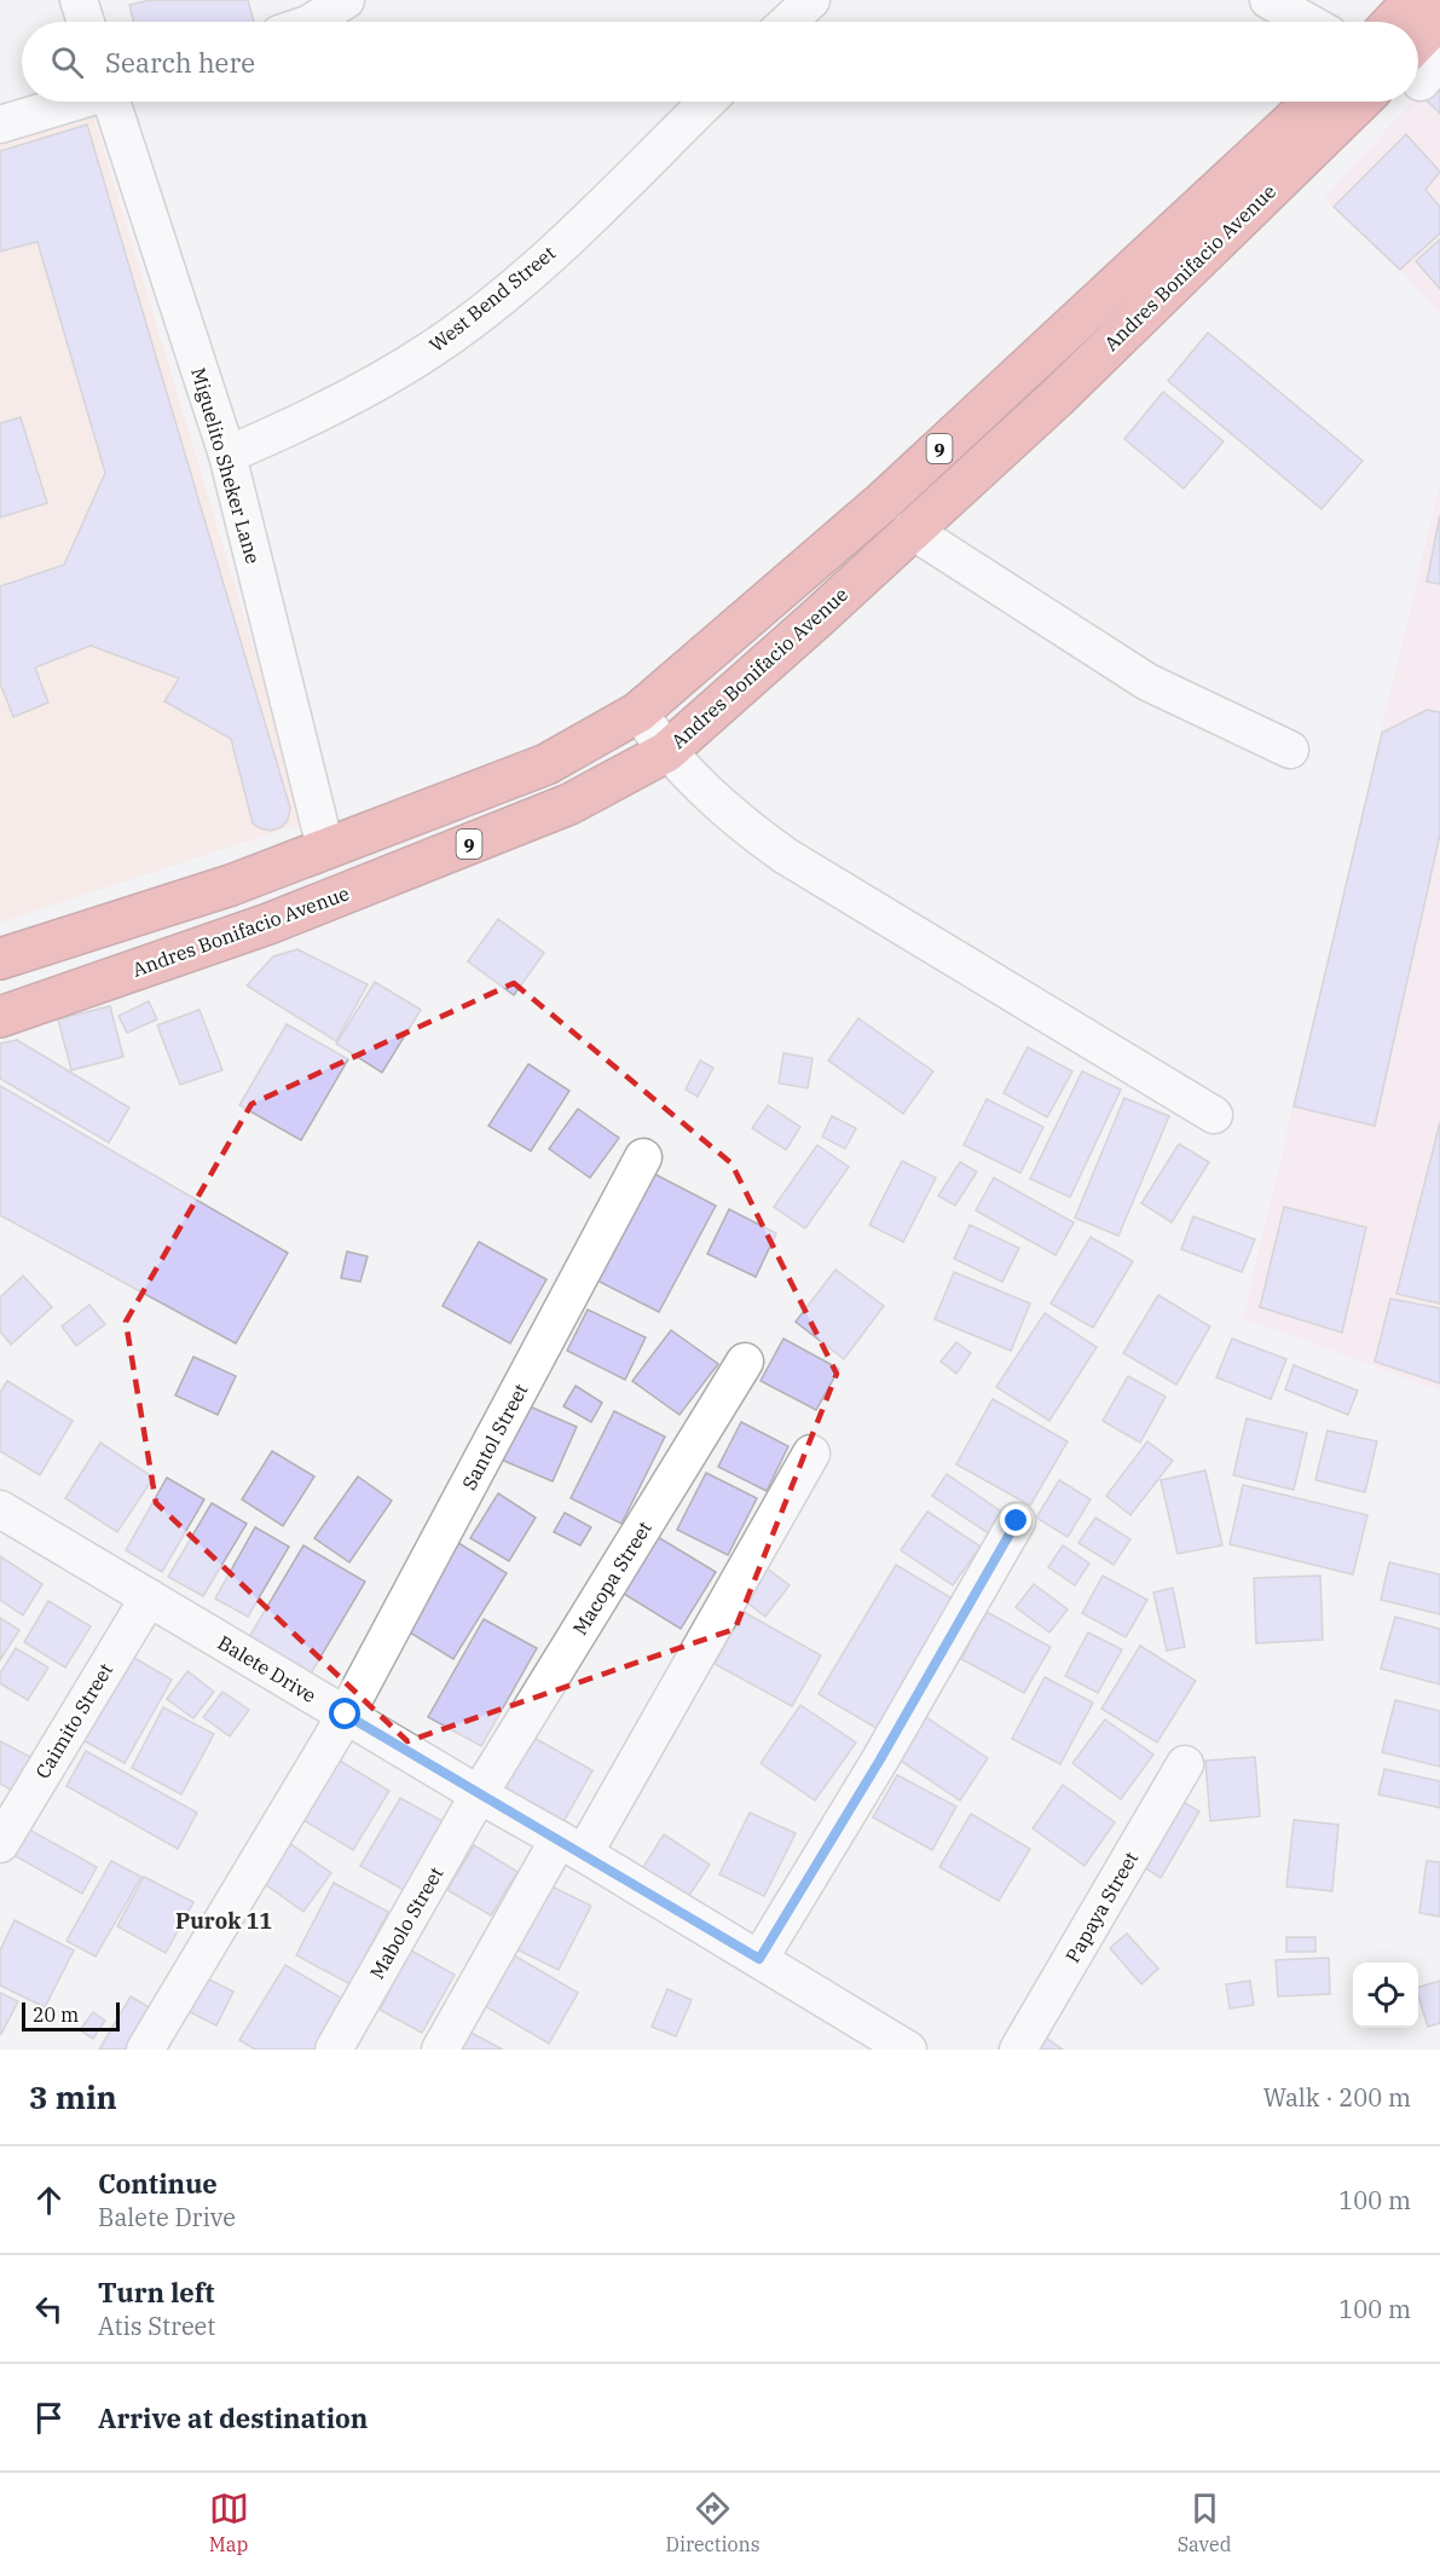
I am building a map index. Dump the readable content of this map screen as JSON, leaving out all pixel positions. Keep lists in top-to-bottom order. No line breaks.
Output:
{"streets":{"highway":["Andres Bonifacio Avenue","9"],"street":["West Bend Street","Miguelito Sheker Lane","Santol Street","Macopa Street","Balete Drive","Caimito Street","Papaya Street","Mabolo Street"]},"crossings":[["Andres Bonifacio Avenue","Miguelito Sheker Lane"],["West Bend Street","Miguelito Sheker Lane"],["Santol Street","Balete Drive"],["Macopa Street","Balete Drive"],["Macopa Street","Mabolo Street"],["Balete Drive","Caimito Street"],["Balete Drive","Mabolo Street"]],"districts":["Purok 11"],"scale_bar":"20 m","page":{"search":"Search here","scale":"20 m","heading":["3 min","Walk · 200 m"],"list":[["Continue","Balete Drive","100 m"],["Turn left","Atis Street","100 m"],"Arrive at destination"],"nav":["Map","Directions","Saved"]}}
